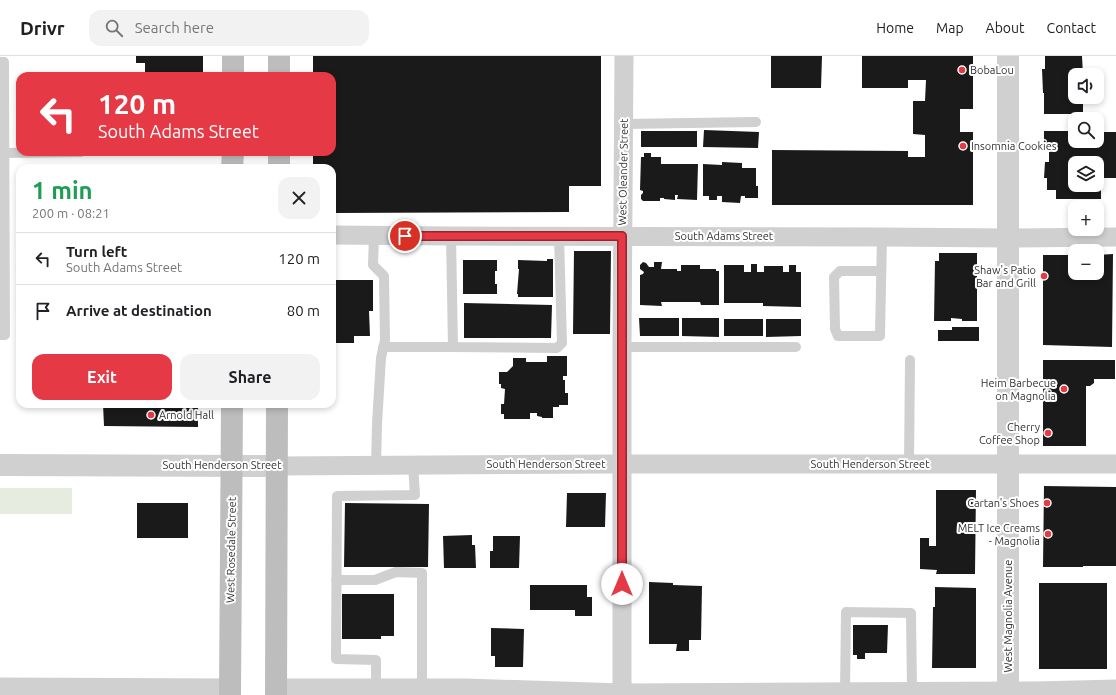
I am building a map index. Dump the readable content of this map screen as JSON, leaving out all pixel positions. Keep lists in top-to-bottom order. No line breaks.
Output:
{"streets":{"main road":["West Rosedale Street"],"street":["West Oleander Street","South Adams Street","South Henderson Street","West Magnolia Avenue"]},"crossings":[["West Oleander Street","South Adams Street"],["West Oleander Street","South Henderson Street"],["South Adams Street","West Magnolia Avenue"],["South Henderson Street","West Rosedale Street"],["South Henderson Street","West Magnolia Avenue"]],"places":["BobaLou","Insomnia Cookies","Shaw's Patio Bar and Grill","Heim Barbecue on Magnolia","Arnold Hall","Cherry Coffee Shop","Cartan's Shoes","MELT Ice Creams - Magnolia"],"page":{"header":"Drivr","search":"Search here","nav":["Home","Map","About","Contact"],"map_buttons":["+","−"],"turn":["120 m","South Adams Street"],"heading":["1 min","200 m · 08:21"],"list":[{"name":"Turn left","note":"South Adams Street","value":"120 m"},{"name":"Arrive at destination","value":"80 m"}],"buttons":["Exit","Share"]}}
